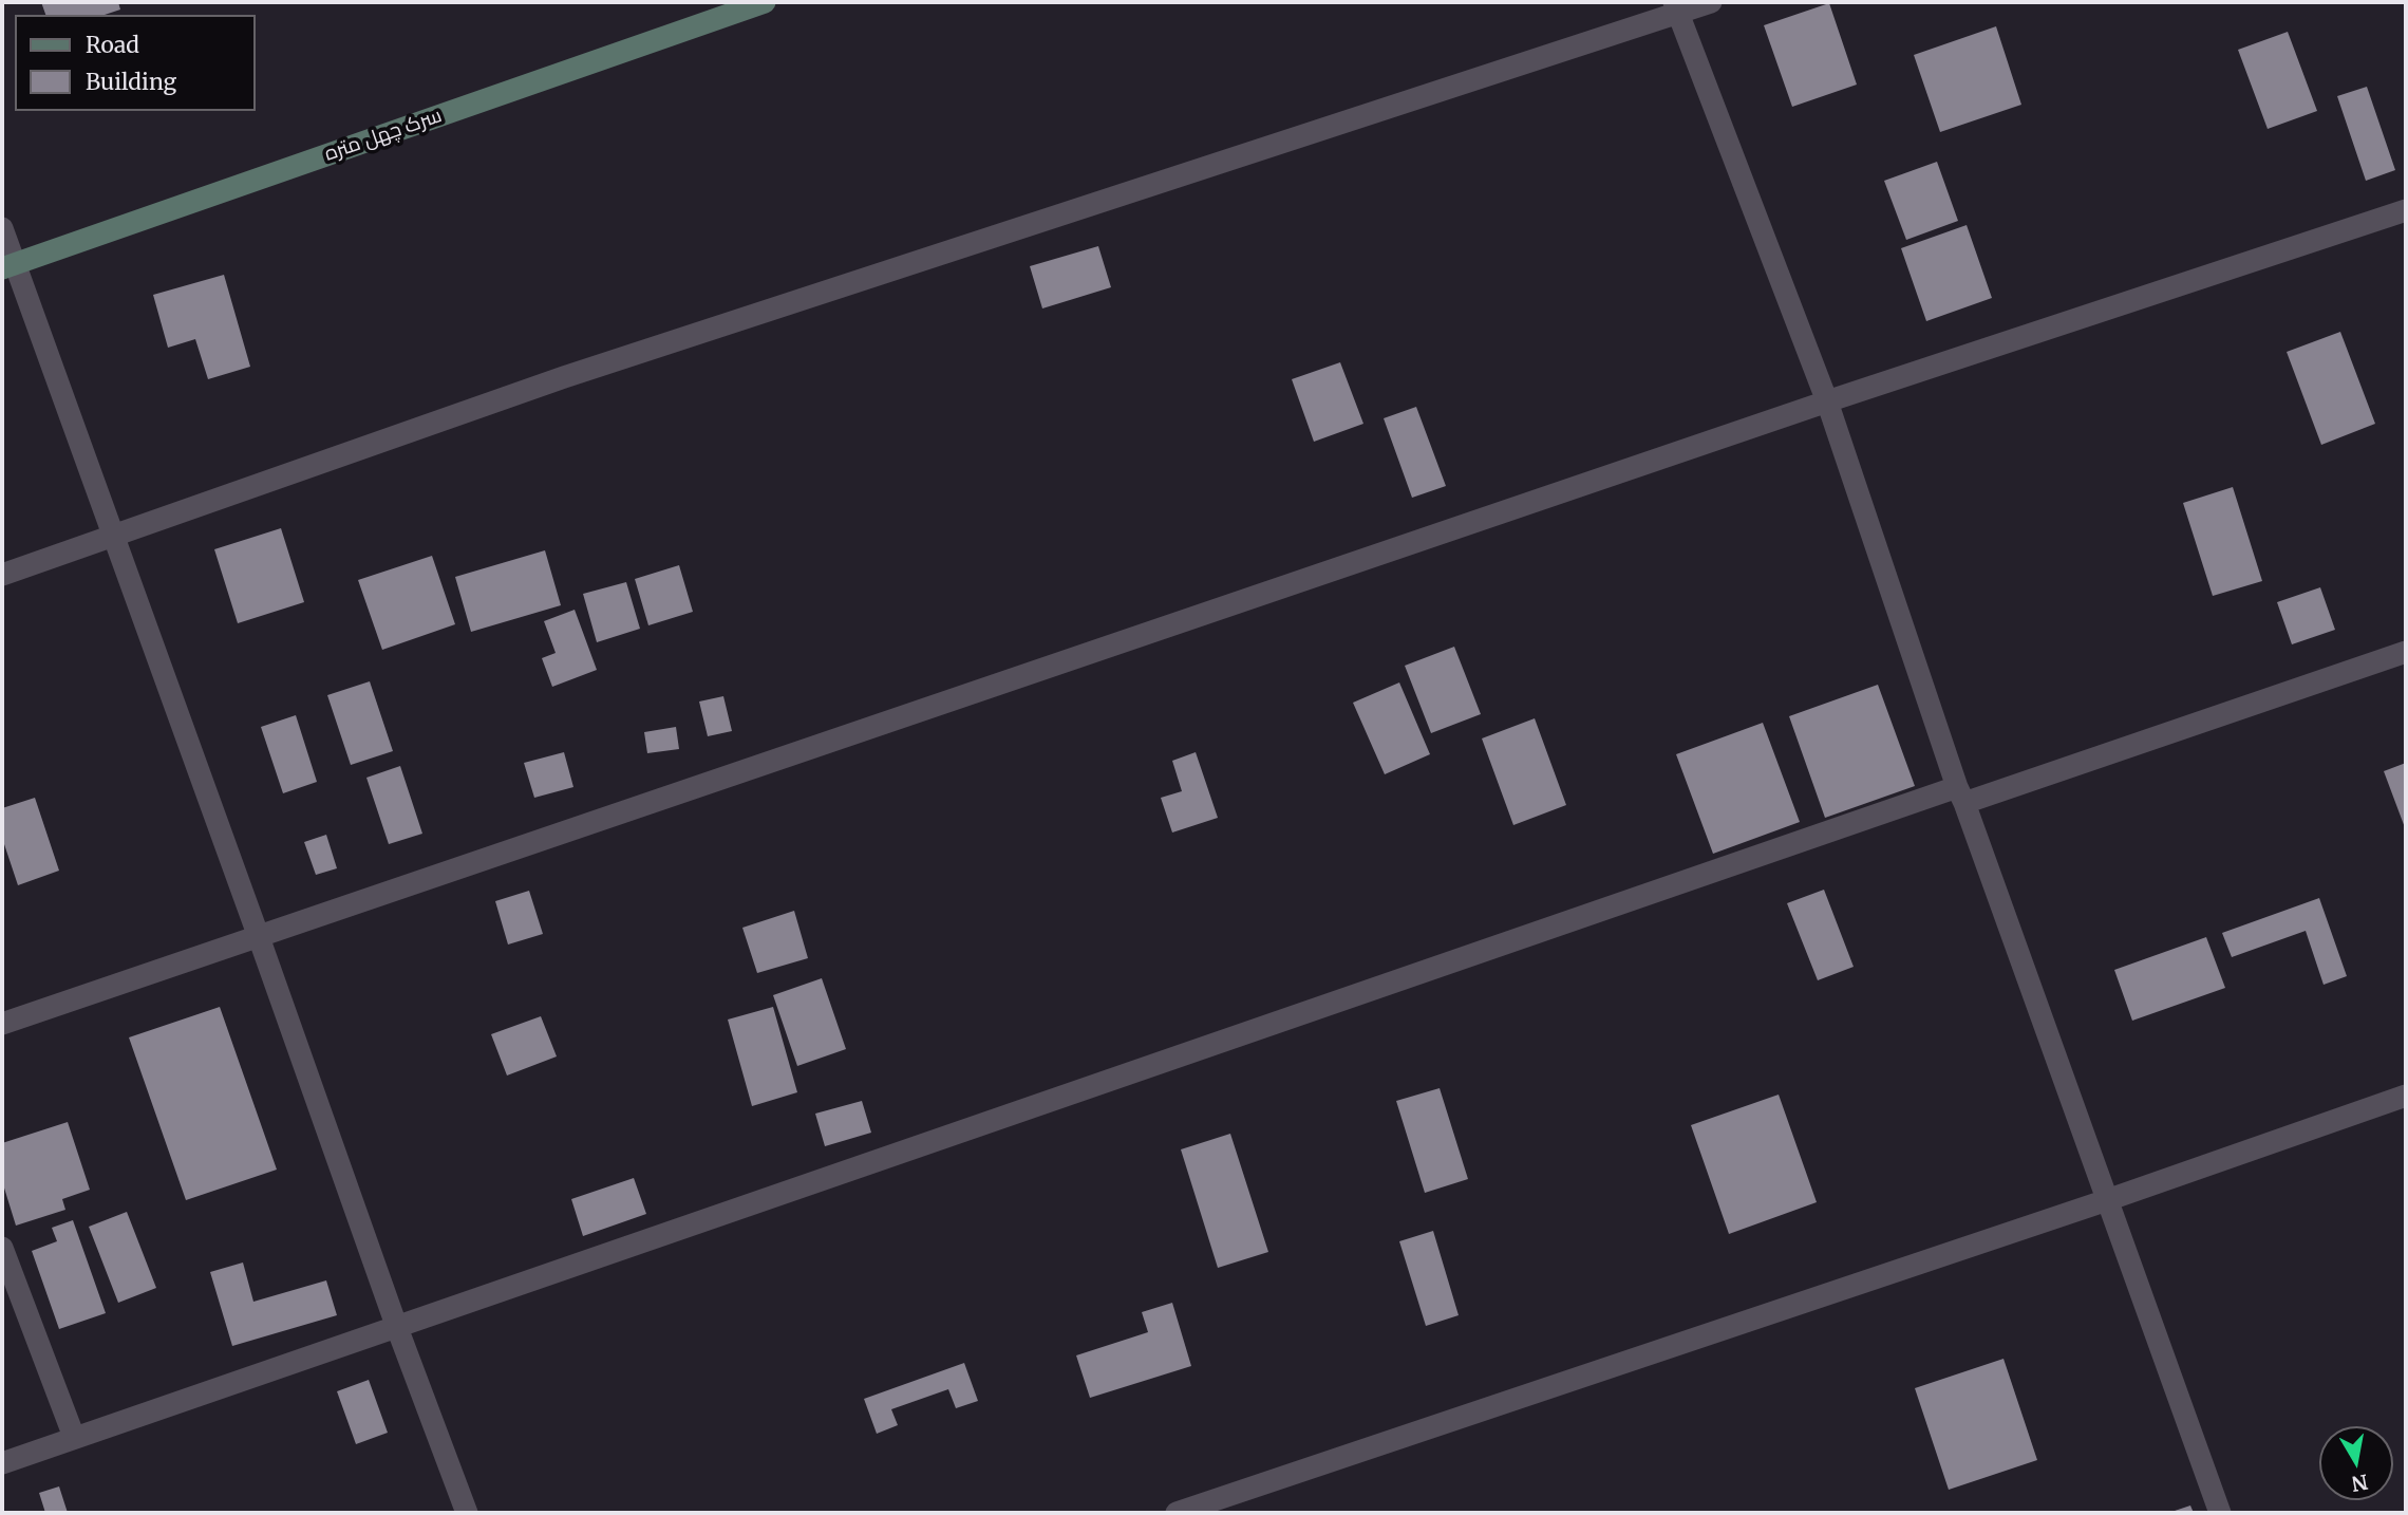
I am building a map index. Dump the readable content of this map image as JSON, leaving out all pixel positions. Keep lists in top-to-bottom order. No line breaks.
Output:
{"streets":{"street":["سرک چهل متره"]},"legend":["Road","Building"],"north":"bottom"}
